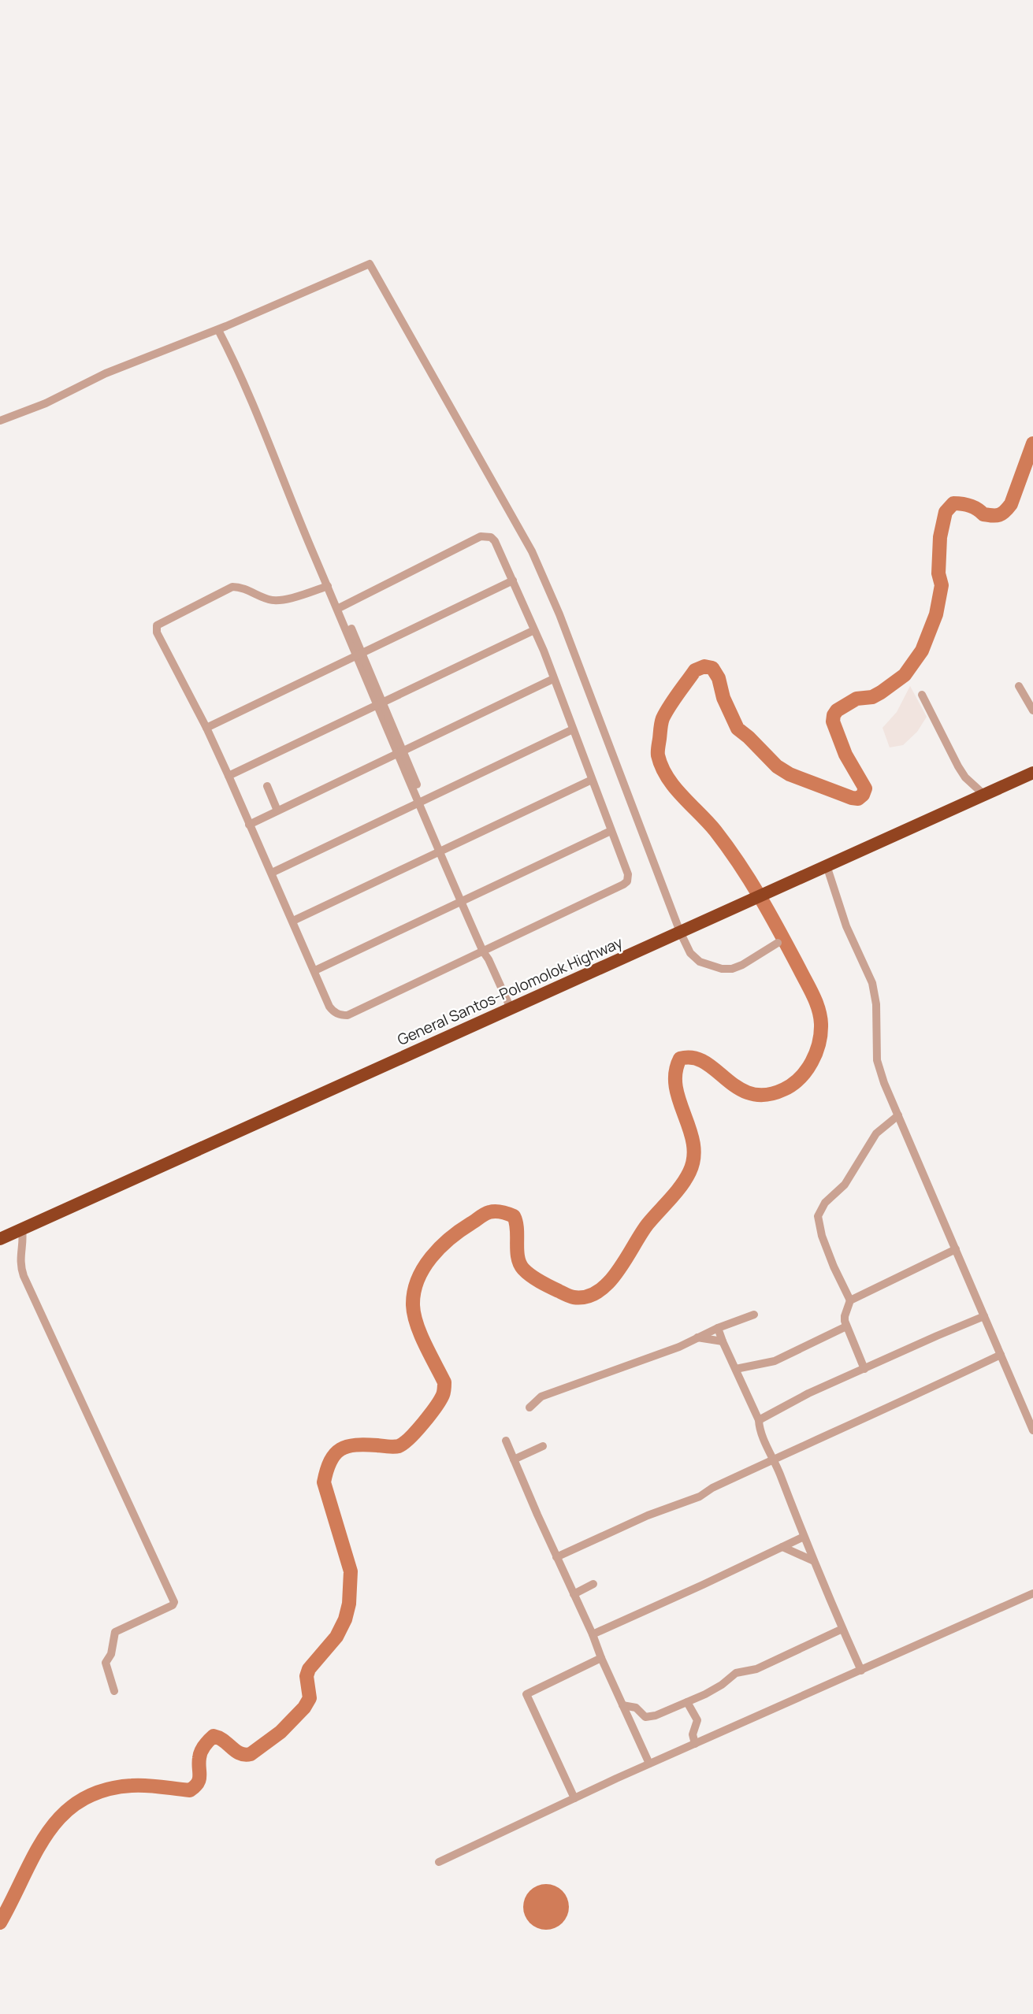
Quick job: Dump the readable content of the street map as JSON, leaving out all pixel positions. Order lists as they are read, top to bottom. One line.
{"streets":{"highway":["General Santos-Polomolok Highway"]}}
